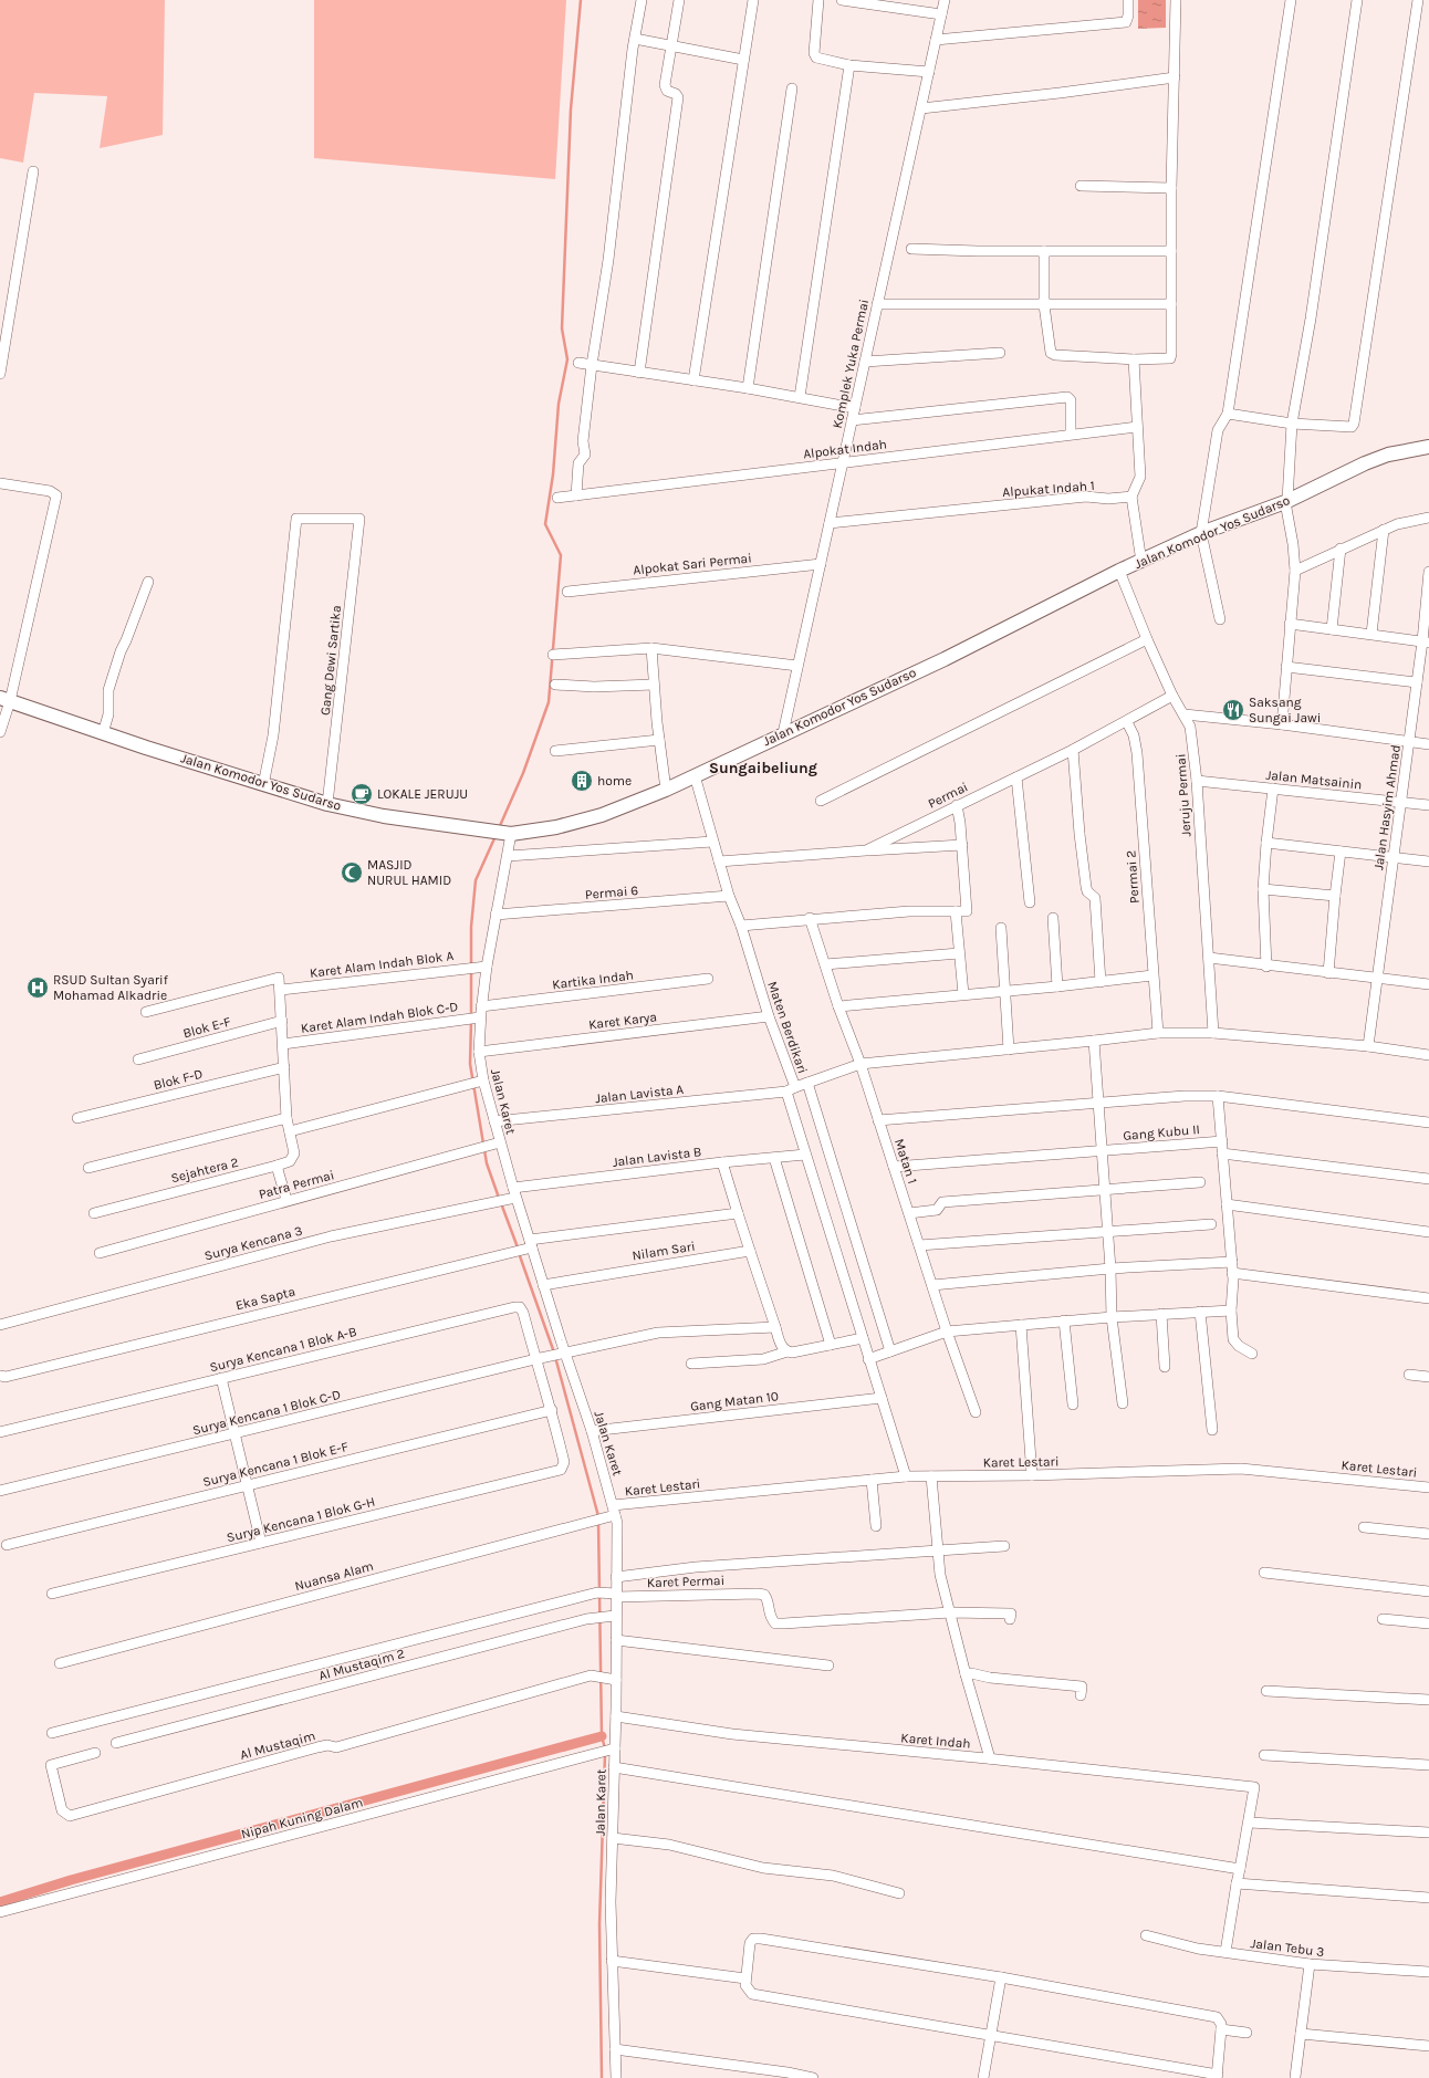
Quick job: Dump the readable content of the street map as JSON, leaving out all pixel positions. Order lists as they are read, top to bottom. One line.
{"streets":{"street":["Komplek Yuka Permai","Alpokat Indah","Alpukat Indah 1","Jalan Komodor Yos Sudarso","Alpokat Sari Permai","Gang Dewi Sartika","Jalan Matsainin","Permai","Jeruju Permai","Jalan Hasyim Ahmad","Permai 2","Permai 6","Karet Alam Indah Blok A","Kartika Indah","Karet Alam Indah Blok C-D","Karet Karya","Blok E-F","Maten Berdikari","Blok F-D","Jalan Lavista A","Jalan Karet","Gang Kubu II","Jalan Lavista B","Matan 1","Sejahtera 2","Patra Permai","Surya Kencana 3","Nilam Sari","Eka Sapta","Surya Kencana 1 Blok A-B","Gang Matan 10","Surya Kencana 1 Blok C-D","Karet Lestari","Surya Kencana 1 Blok E-F","Surya Kencana 1 Blok G-H","Nuansa Alam","Karet Permai","Al Mustaqim 2","Karet Indah","Al Mustaqim","Nipah Kuning Dalam","Jalan Tebu 3"]},"crossings":[["Komplek Yuka Permai","Alpokat Indah"],["Komplek Yuka Permai","Alpukat Indah 1"],["Komplek Yuka Permai","Jalan Komodor Yos Sudarso"],["Komplek Yuka Permai","Alpokat Sari Permai"],["Jalan Komodor Yos Sudarso","Gang Dewi Sartika"],["Jalan Komodor Yos Sudarso","Jeruju Permai"],["Jalan Komodor Yos Sudarso","Maten Berdikari"],["Jalan Komodor Yos Sudarso","Jalan Karet"],["Jalan Matsainin","Jeruju Permai"],["Jalan Matsainin","Jalan Hasyim Ahmad"],["Permai","Jeruju Permai"],["Permai","Permai 2"],["Permai","Maten Berdikari"],["Jeruju Permai","Jalan Lavista A"],["Jalan Hasyim Ahmad","Jalan Lavista A"],["Permai 2","Jalan Lavista A"],["Permai 6","Maten Berdikari"],["Permai 6","Jalan Karet"],["Karet Alam Indah Blok A","Jalan Karet"],["Karet Alam Indah Blok A","Sejahtera 2"],["Kartika Indah","Jalan Karet"],["Karet Alam Indah Blok C-D","Jalan Karet"],["Karet Alam Indah Blok C-D","Sejahtera 2"],["Karet Karya","Maten Berdikari"],["Karet Karya","Jalan Karet"],["Blok E-F","Sejahtera 2"],["Maten Berdikari","Jalan Lavista A"],["Maten Berdikari","Jalan Lavista B"],["Maten Berdikari","Gang Matan 10"],["Maten Berdikari","Karet Lestari"],["Blok F-D","Sejahtera 2"],["Jalan Lavista A","Jalan Karet"],["Jalan Lavista A","Matan 1"],["Jalan Karet","Jalan Lavista B"],["Jalan Karet","Patra Permai"],["Jalan Karet","Surya Kencana 3"],["Jalan Karet","Nilam Sari"],["Jalan Karet","Eka Sapta"],["Jalan Karet","Gang Matan 10"],["Jalan Karet","Surya Kencana 1 Blok C-D"],["Jalan Karet","Karet Lestari"],["Jalan Karet","Nuansa Alam"],["Jalan Karet","Karet Permai"],["Jalan Karet","Al Mustaqim 2"],["Jalan Karet","Karet Indah"],["Jalan Karet","Al Mustaqim"],["Jalan Karet","Nipah Kuning Dalam"],["Gang Kubu II","Matan 1"],["Jalan Lavista B","Surya Kencana 3"],["Surya Kencana 1 Blok A-B","Surya Kencana 1 Blok C-D"],["Surya Kencana 1 Blok A-B","Surya Kencana 1 Blok E-F"],["Surya Kencana 1 Blok A-B","Surya Kencana 1 Blok G-H"],["Karet Lestari","Nuansa Alam"]],"districts":["Sungaibeliung"],"places":{"restaurant":["Saksang Sungai Jawi"],"building":["home"],"cafe":["LOKALE JERUJU"],"mosque":["MASJID NURUL HAMID"],"hospital":["RSUD Sultan Syarif Mohamad Alkadrie"]}}
